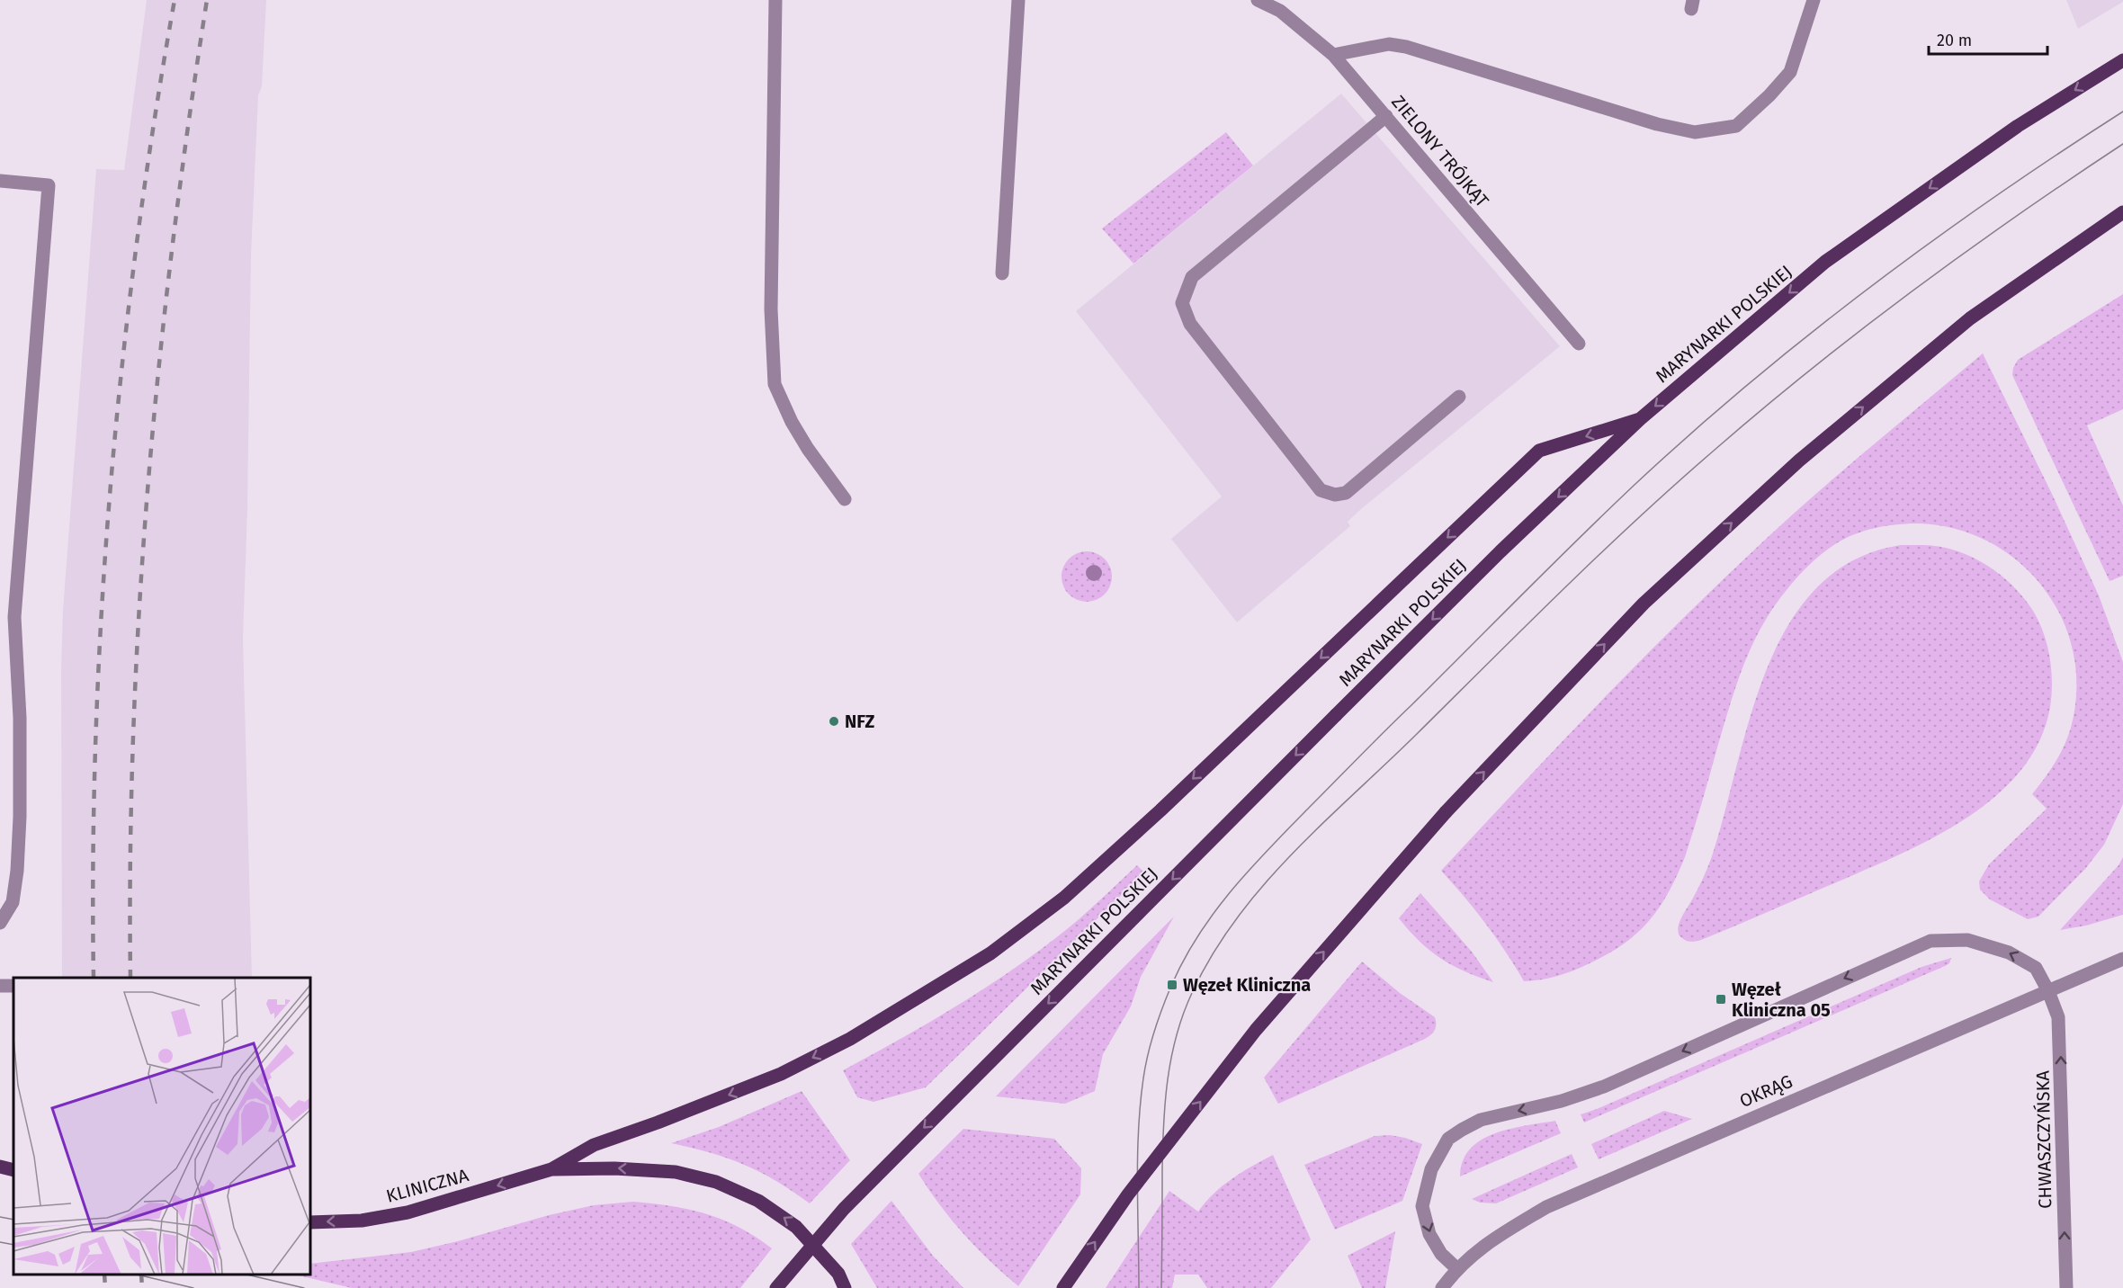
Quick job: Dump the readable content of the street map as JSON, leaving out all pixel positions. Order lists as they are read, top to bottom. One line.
{"streets":{"main road":["MARYNARKI POLSKIEJ","KLINICZNA"],"street":["ZIELONY TRÓJKĄT","OKRĄG","CHWASZCZYŃSKA"]},"crossings":[["OKRĄG","CHWASZCZYŃSKA"]],"one_way":["KLINICZNA"],"places":{"other":["NFZ"],"transit":["Węzeł Kliniczna","Węzeł Kliniczna 05"]},"scale_bar":"20 m"}
